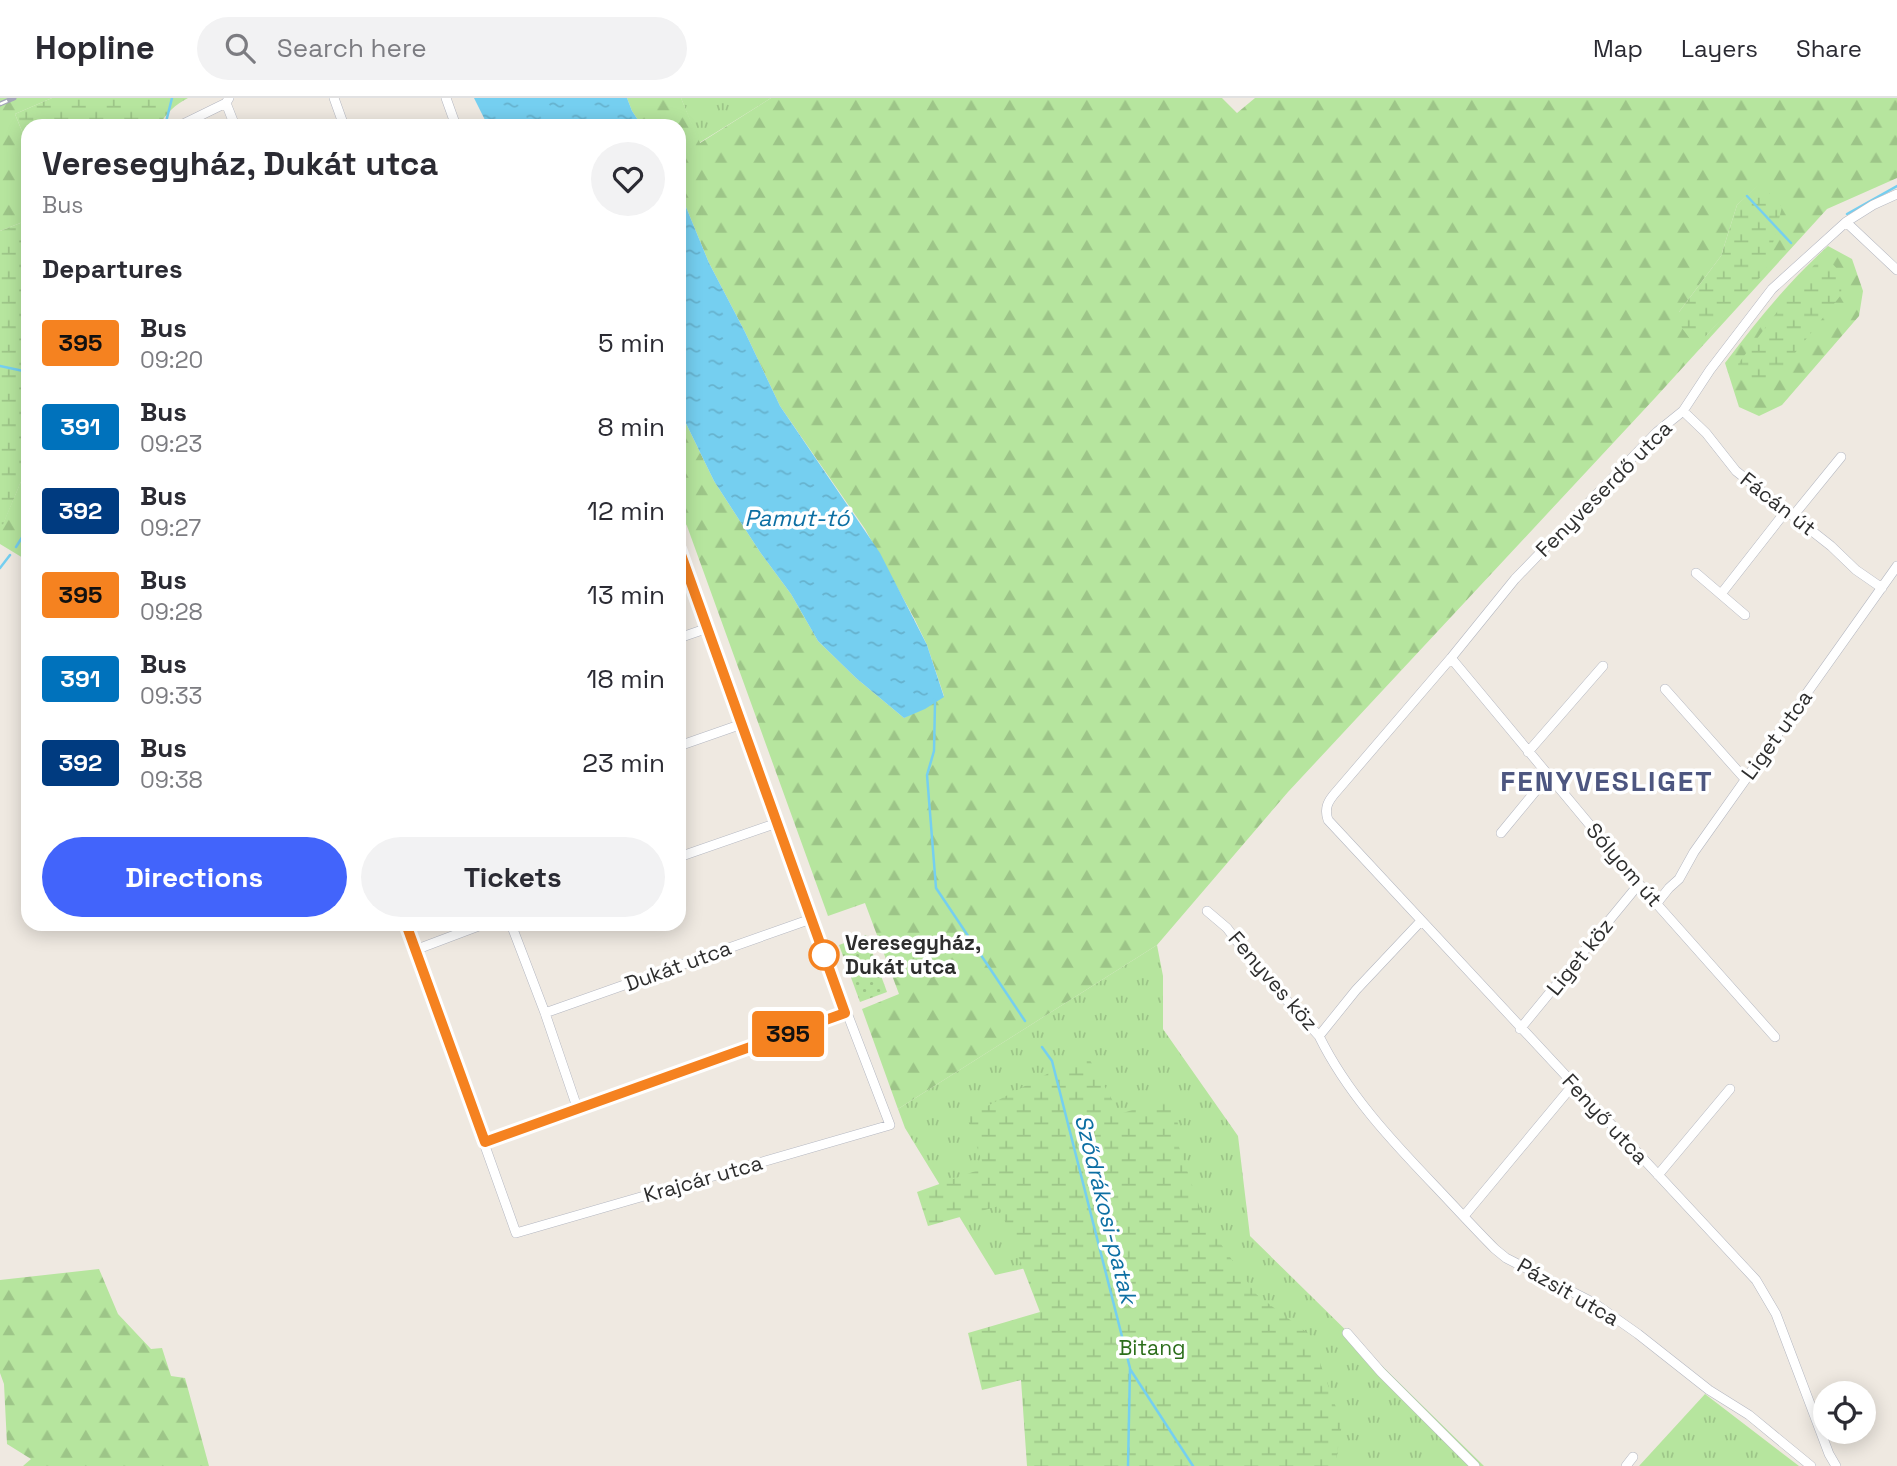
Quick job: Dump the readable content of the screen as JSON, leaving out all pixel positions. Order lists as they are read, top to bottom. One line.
{"streets":{"street":["Fenyveserdő utca","Fácán út","Liget utca","Sólyom út","Liget köz","Dukát utca","Fenyves köz","Fenyő utca","Krajcár utca","Pázsit utca"]},"crossings":[["Fenyveserdő utca","Fácán út"],["Fenyveserdő utca","Sólyom út"],["Fenyveserdő utca","Fenyő utca"],["Fácán út","Liget utca"],["Liget utca","Sólyom út"],["Sólyom út","Liget köz"],["Liget köz","Fenyő utca"],["Fenyves köz","Fenyő utca"],["Fenyves köz","Pázsit utca"]],"districts":["FENYVESLIGET"],"water":["Pamut-tó","Sződrákosi-patak"],"parks":["Bitang"],"places":["Veresegyház, Dukát utca"],"lines":["bus line 395"],"page":{"header":"Hopline","search":"Search here","nav":["Map","Layers","Share"],"on_map":"395","heading":[["Veresegyház, Dukát utca","Bus"],"Departures"],"list":[{"mark":"395","name":"Bus","note":"09:20","value":"5 min"},{"mark":"391","name":"Bus","note":"09:23","value":"8 min"},{"mark":"392","name":"Bus","note":"09:27","value":"12 min"},{"mark":"395","name":"Bus","note":"09:28","value":"13 min"},{"mark":"391","name":"Bus","note":"09:33","value":"18 min"},{"mark":"392","name":"Bus","note":"09:38","value":"23 min"}],"buttons":["Directions","Tickets"]}}
